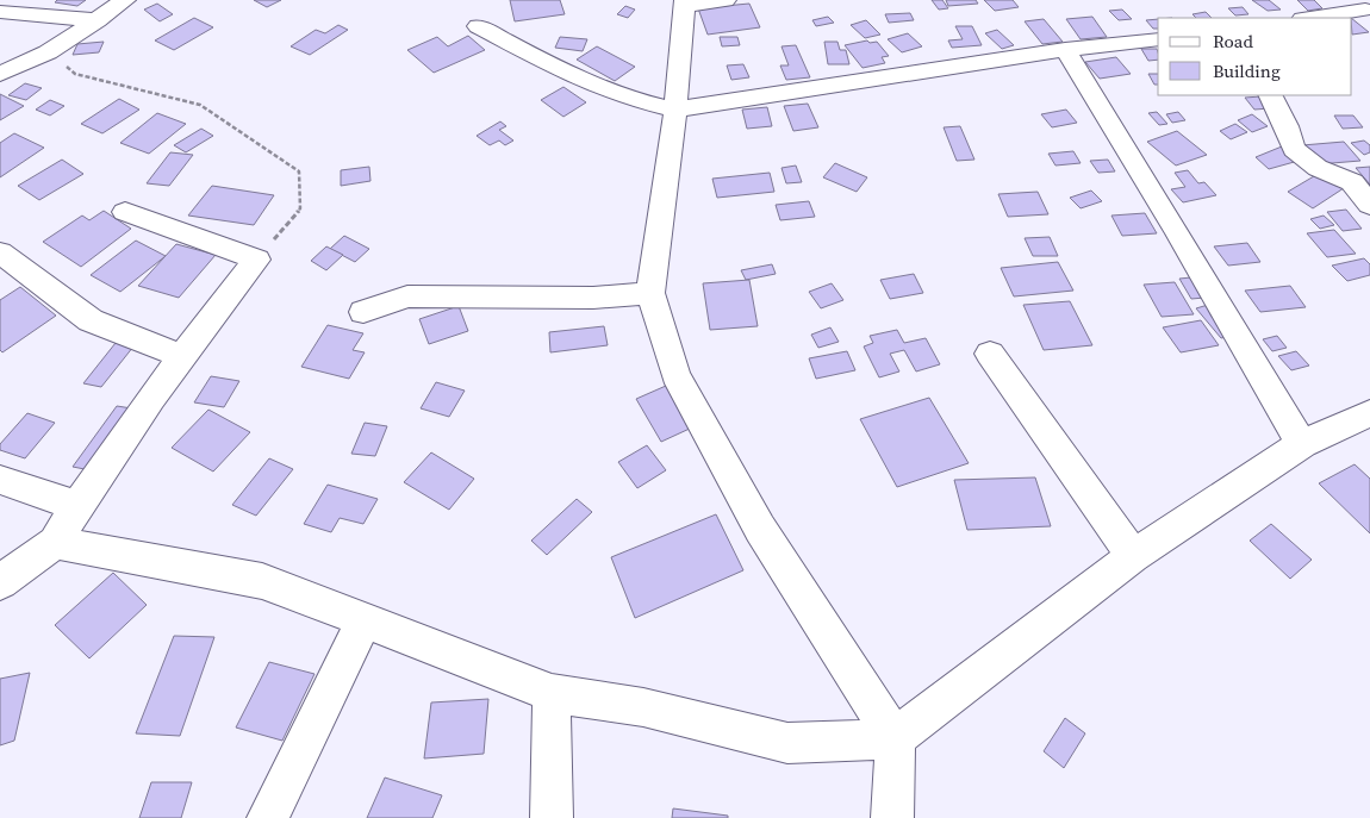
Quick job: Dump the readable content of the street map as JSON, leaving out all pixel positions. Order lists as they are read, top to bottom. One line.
{"legend":["Road","Building"]}
